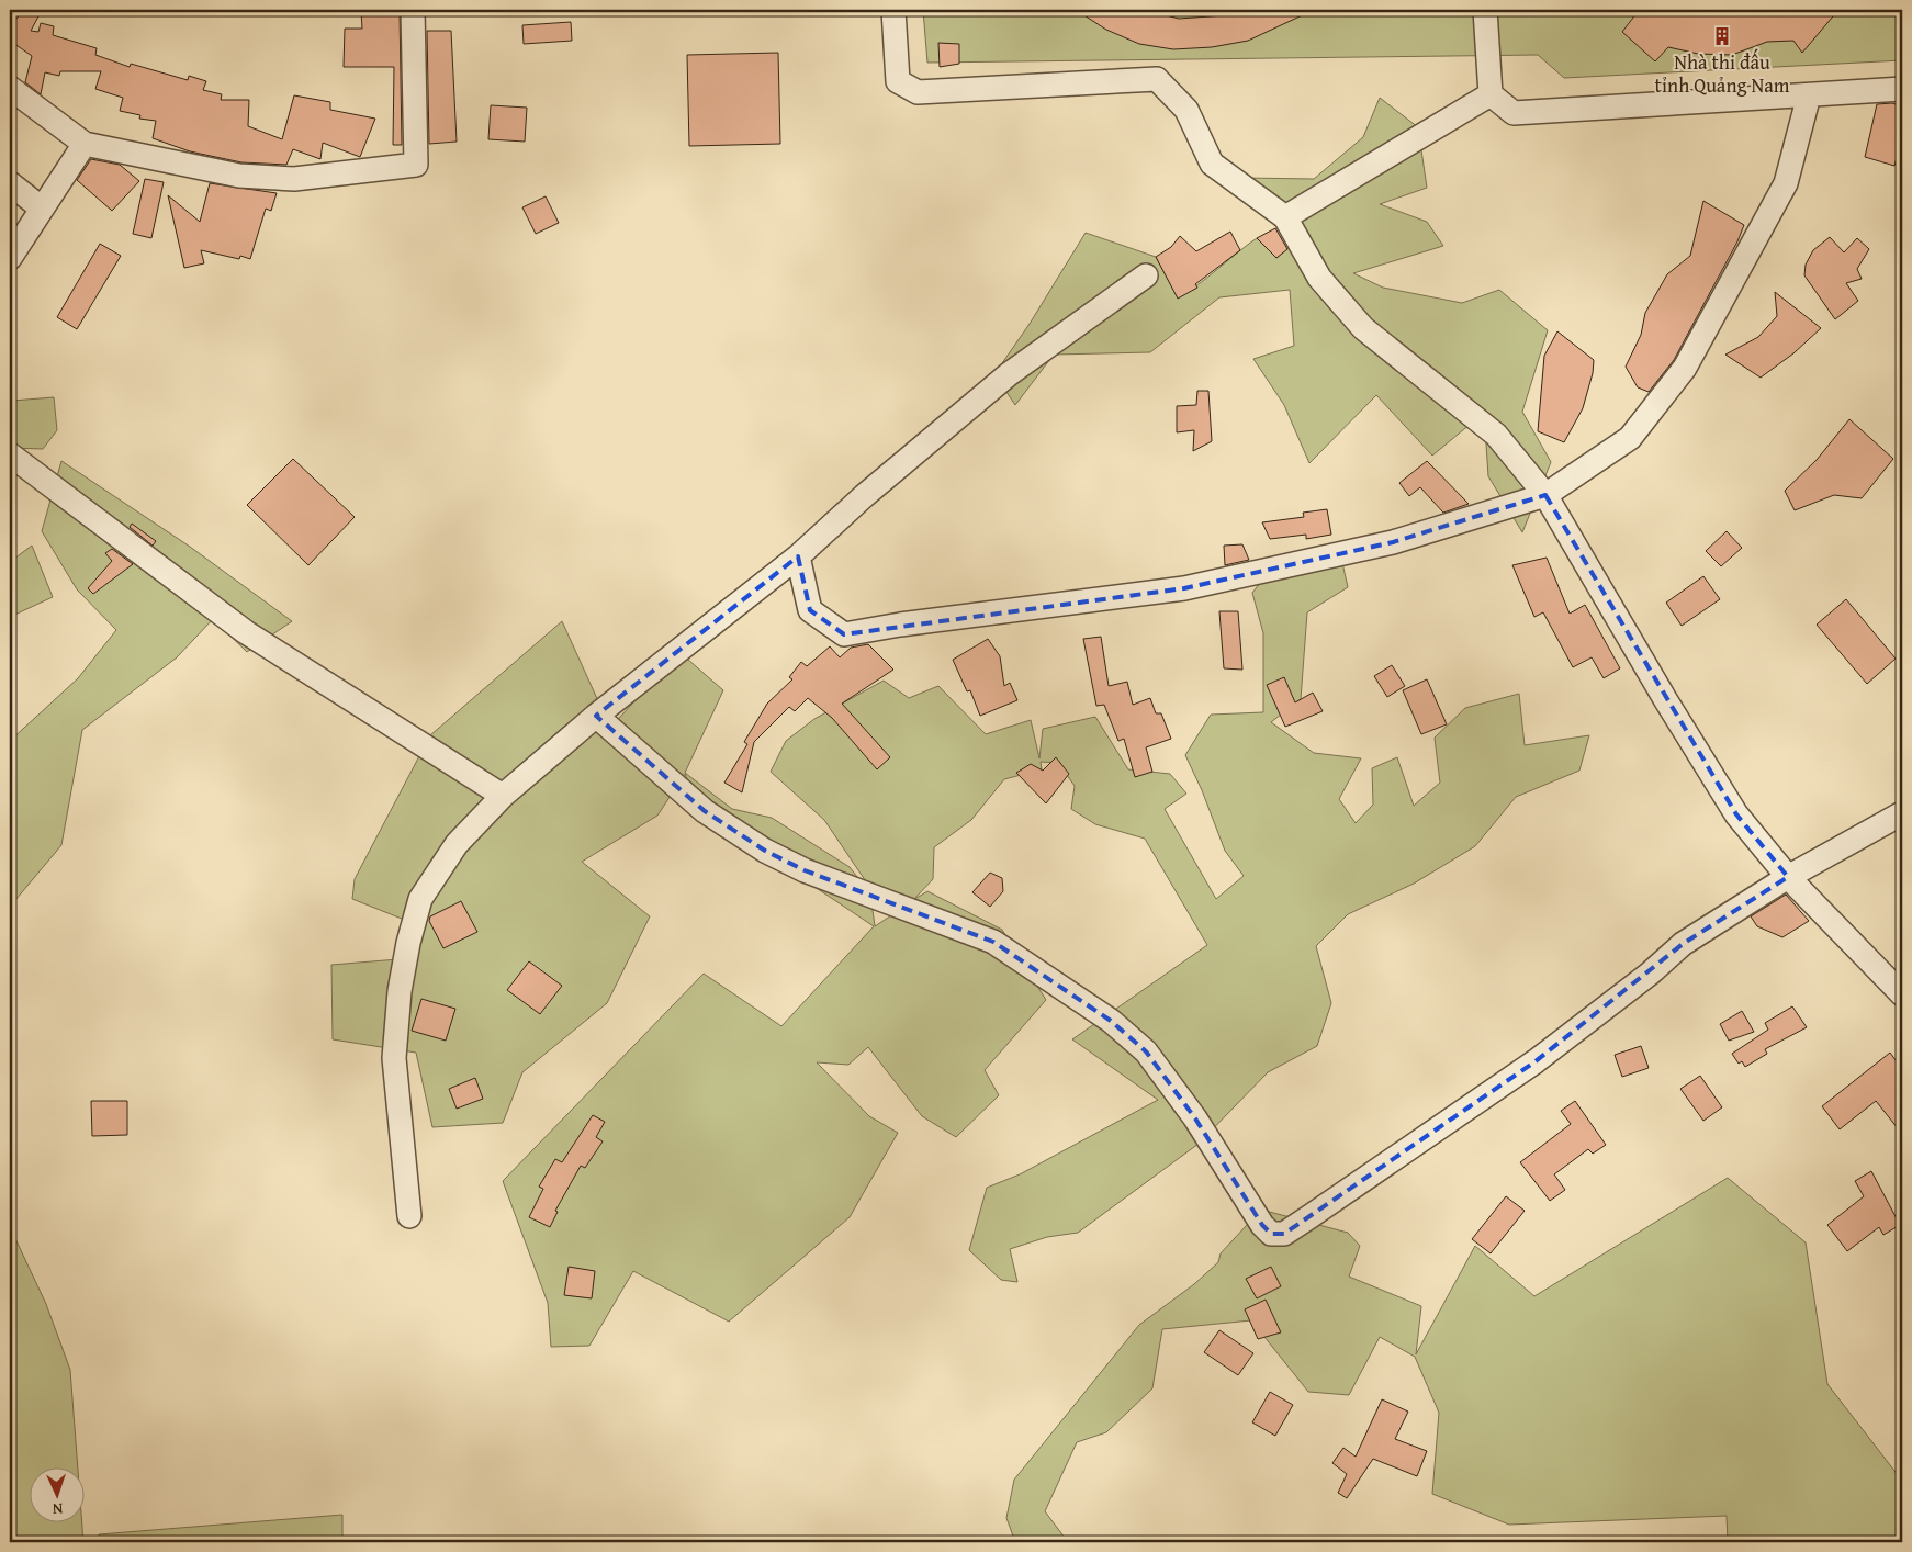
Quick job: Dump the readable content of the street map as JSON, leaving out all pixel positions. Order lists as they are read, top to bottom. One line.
{"places":{"building":["Nhà thi đấu tỉnh Quảng Nam"]},"north":"bottom"}
